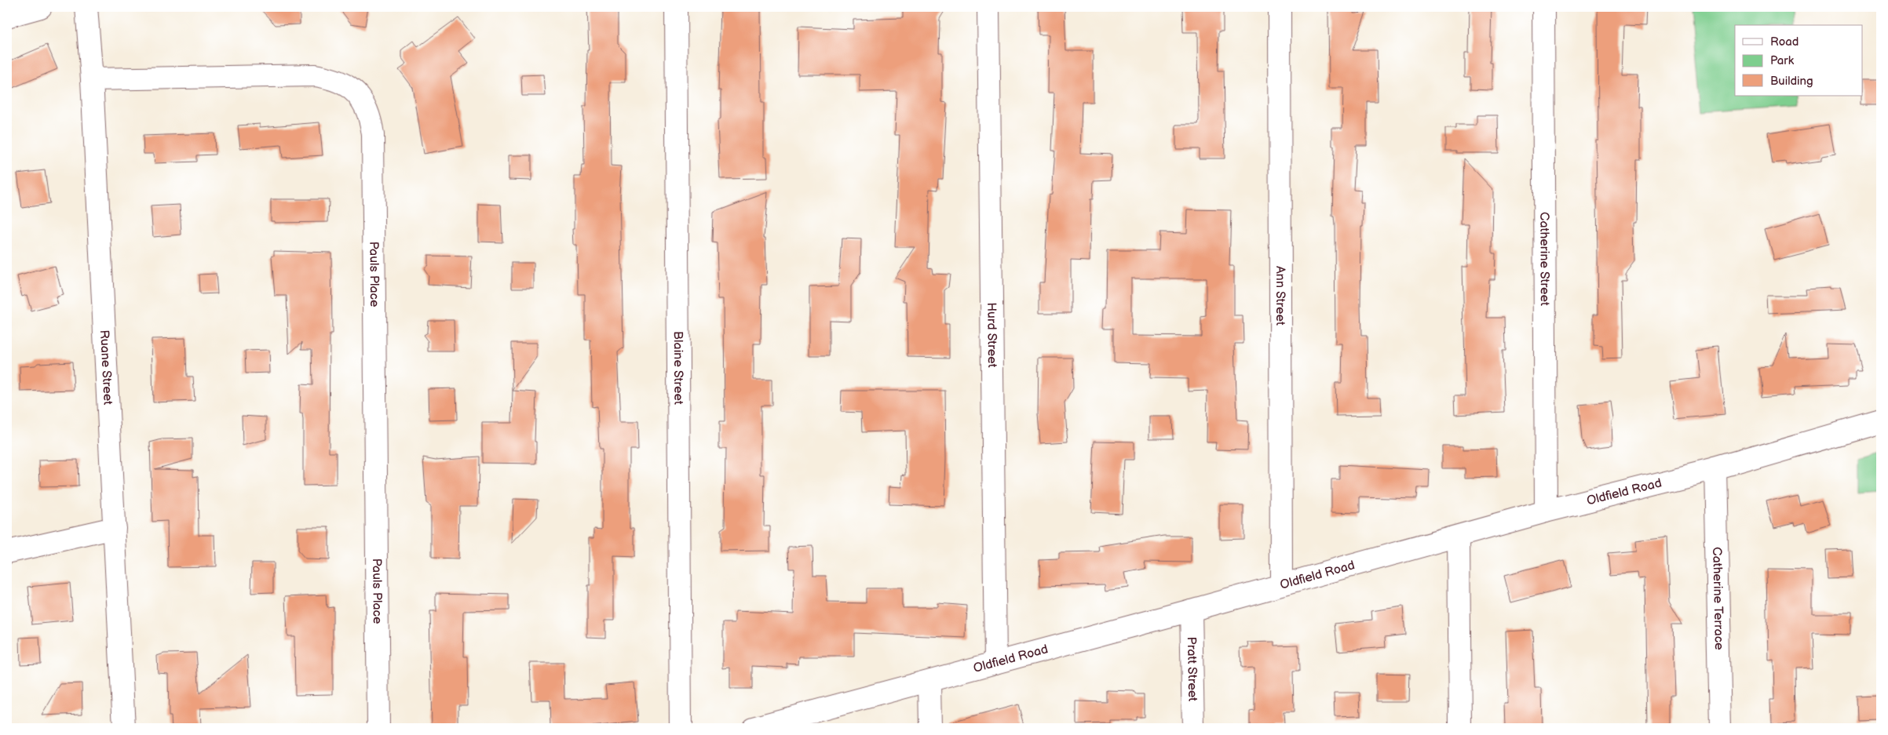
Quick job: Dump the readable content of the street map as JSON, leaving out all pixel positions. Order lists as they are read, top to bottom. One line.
{"streets":{"street":["Catherine Street","Pauls Place","Ann Street","Hurd Street","Ruane Street","Blaine Street","Oldfield Road","Catherine Terrace","Pratt Street"]},"crossings":[["Catherine Street","Oldfield Road"],["Pauls Place","Ruane Street"],["Ann Street","Oldfield Road"],["Hurd Street","Oldfield Road"],["Oldfield Road","Catherine Terrace"],["Oldfield Road","Pratt Street"]],"legend":["Road","Park","Building"]}
